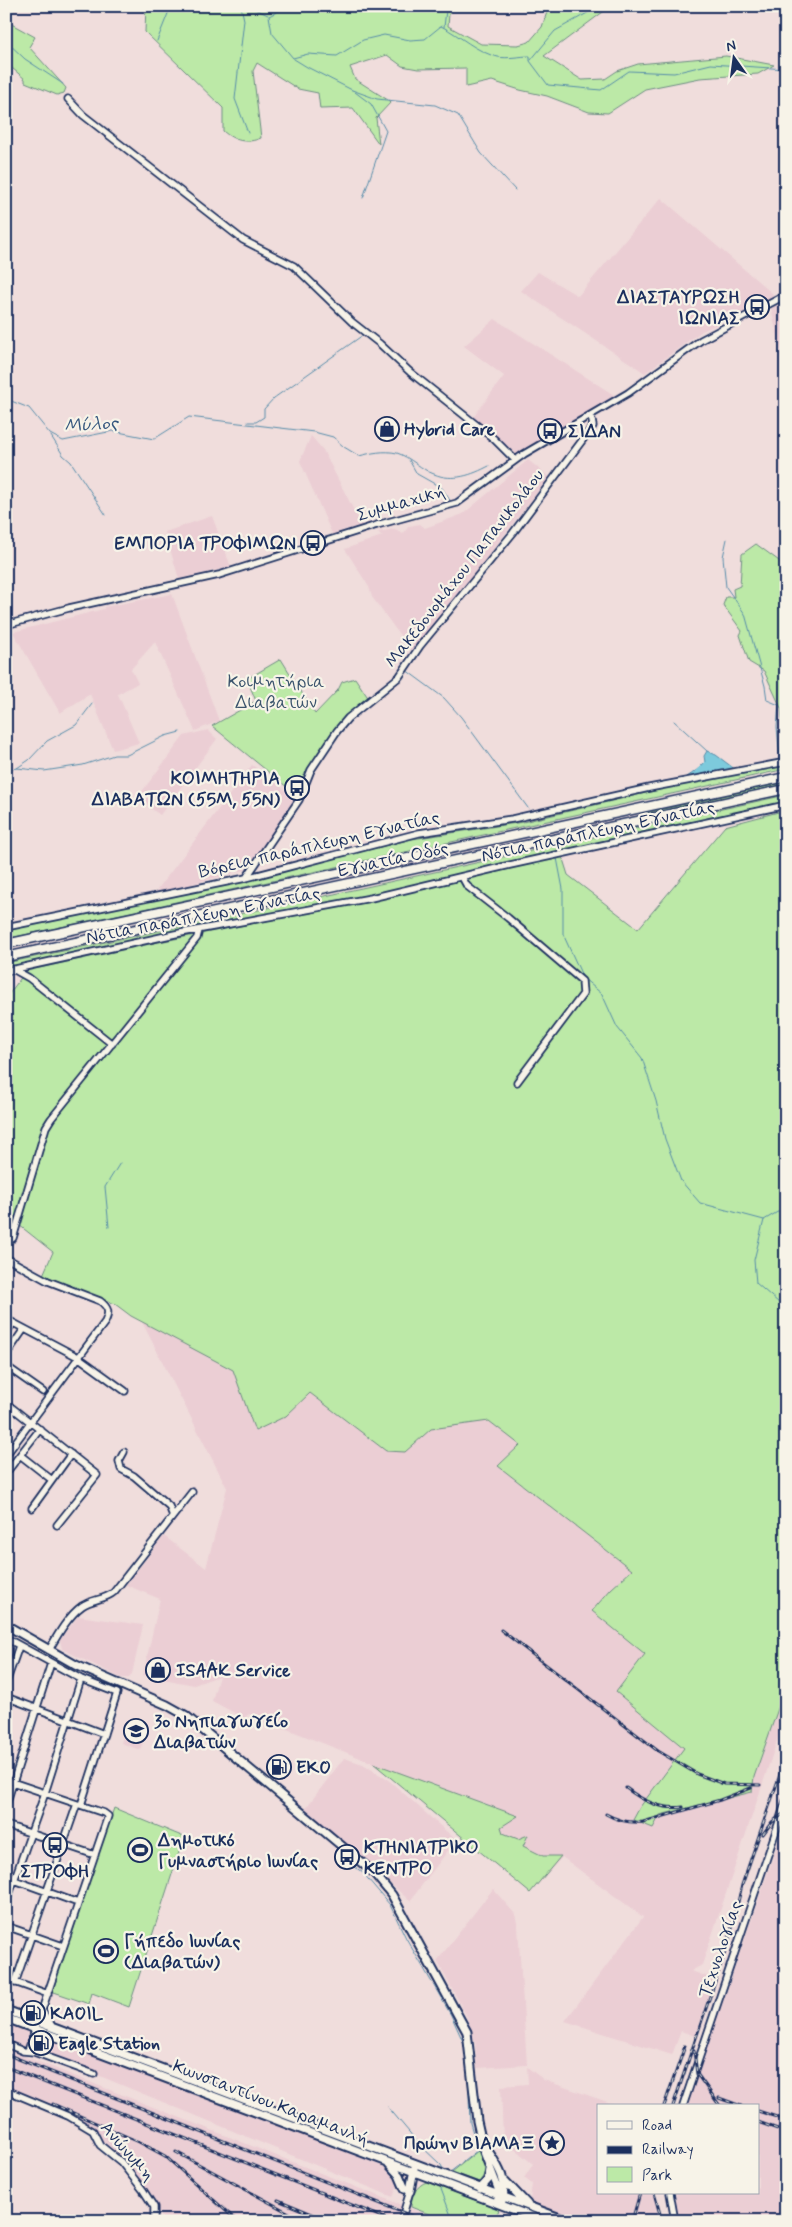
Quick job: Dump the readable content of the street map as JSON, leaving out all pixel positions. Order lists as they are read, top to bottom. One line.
{"streets":{"highway":["Εγνατία Οδός"],"main road":["Κωνσταντίνου Καραμανλή"],"street":["Συμμαχική","Μακεδονομάχου Παπανικολάου","Νότια παράπλευρη Εγνατίας","Βόρεια παράπλευρη Εγνατίας","Τεχνολογίας","Ανώνυμη"]},"crossings":[["Συμμαχική","Μακεδονομάχου Παπανικολάου"],["Μακεδονομάχου Παπανικολάου","Βόρεια παράπλευρη Εγνατίας"]],"water":["Μύλος"],"parks":["Κοιμητήρια Διαβατών"],"places":{"bus stop":["ΔΙΑΣΤΑΥΡΩΣΗ ΙΩΝΙΑΣ","ΣΙΔΑΝ","ΕΜΠΟΡΙΑ ΤΡΟΦΙΜΩΝ","ΚΟΙΜΗΤΗΡΙΑ ΔΙΑΒΑΤΩΝ (55Μ, 55Ν)","ΣΤΡΟΦΗ","ΚΤΗΝΙΑΤΡΙΚΟ ΚΕΝΤΡΟ"],"shop":["Hybrid Care","ISAAK Service"],"school or university":["3ο Νηπιαγωγείο Διαβατών"],"fuel station":["EKO","KAOIL","Eagle Station"],"sports":["Δημοτικό Γυμναστήριο Ιωνίας","Γήπεδο Ιωνίας (Διαβατών)"],"place":["Πρώην ΒΙΑΜΑΞ"]},"legend":["Road","Railway","Park"],"north":"top"}
